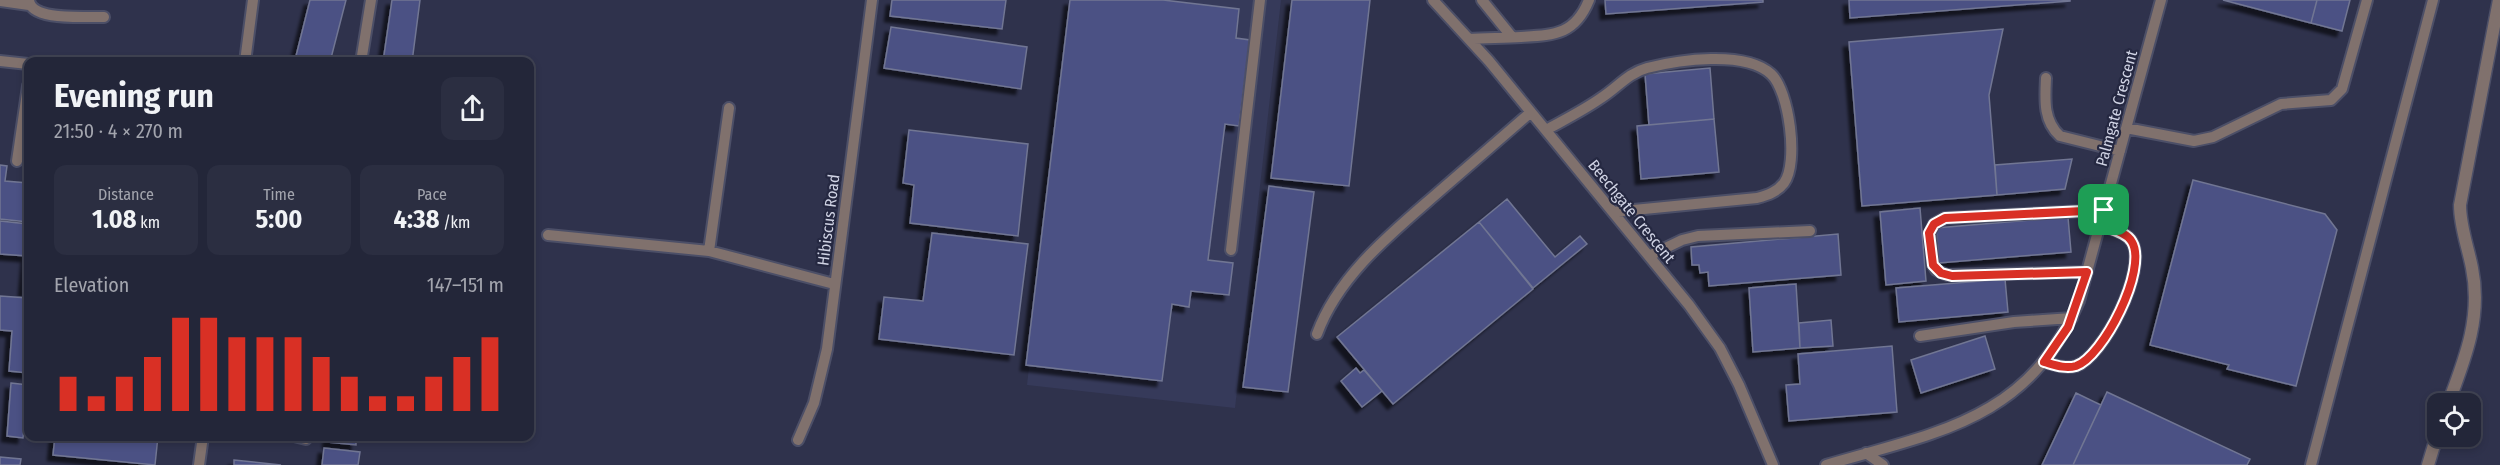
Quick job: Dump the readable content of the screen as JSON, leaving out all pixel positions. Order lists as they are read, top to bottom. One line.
{"streets":{"lane":["Palmgate Crescent","Beechgate Crescent","Hibiscus Road"]},"page":{"heading":["Evening run","21:50 · 4 × 270 m"],"stats":[["Distance","1.08 km"],["Time","5:00"],["Pace","4:38 /km"]],"chart":["Elevation","147–151 m"]}}
